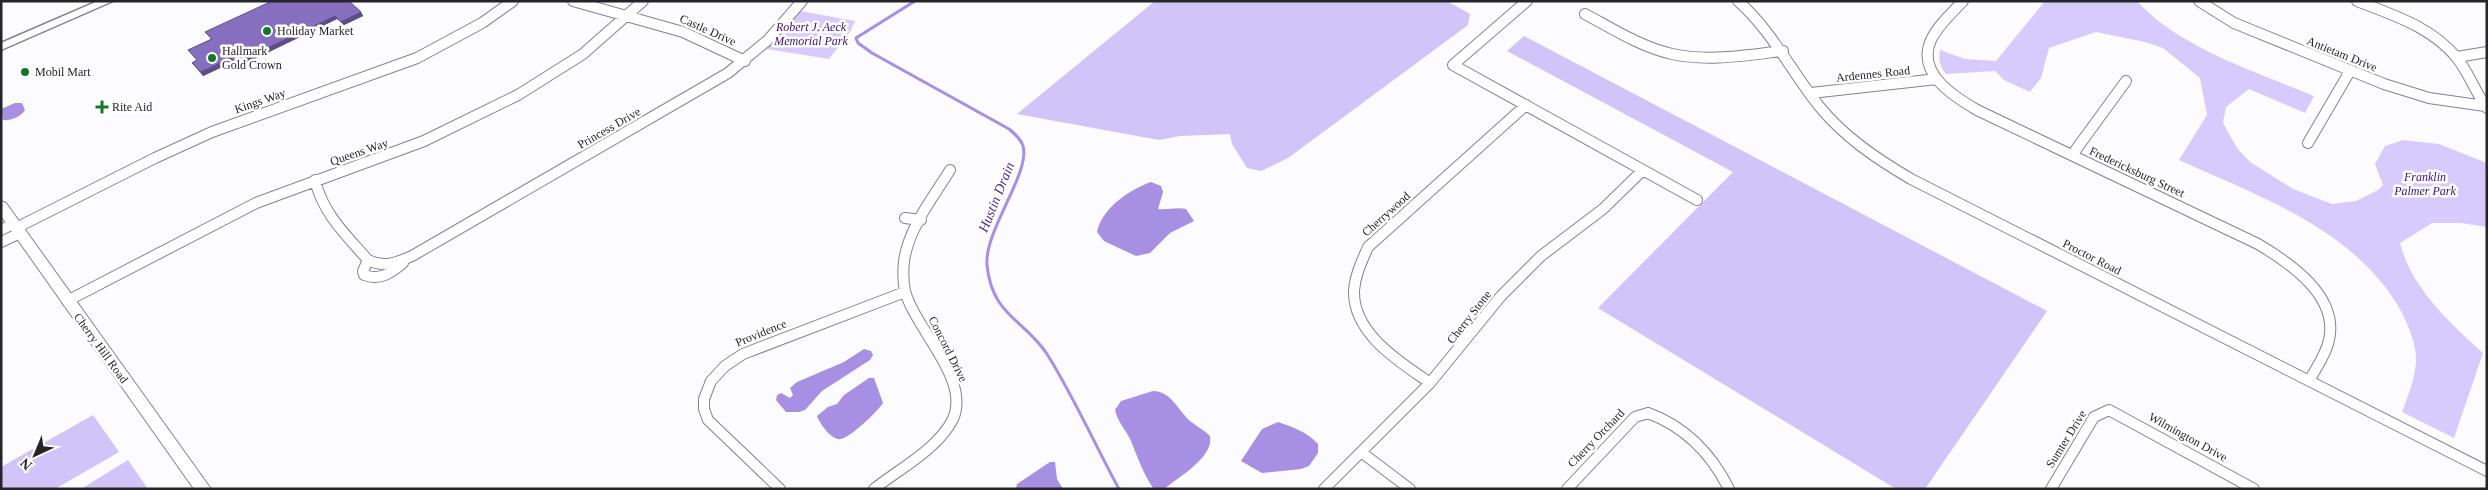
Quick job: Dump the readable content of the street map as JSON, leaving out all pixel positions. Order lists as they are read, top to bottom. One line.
{"streets":{"main road":["Cherry Hill Road"],"street":["Castle Drive","Antietam Drive","Ardennes Road","Kings Way","Princess Drive","Queens Way","Fredericksburg Street","Cherrywood","Proctor Road","Cherry Stone","Providence","Concord Drive","Wilmington Drive","Cherry Orchard","Sumter Drive"]},"crossings":[["Castle Drive","Princess Drive"],["Castle Drive","Queens Way"],["Ardennes Road","Fredericksburg Street"],["Ardennes Road","Proctor Road"],["Kings Way","Cherry Hill Road"],["Princess Drive","Queens Way"],["Queens Way","Cherry Hill Road"],["Fredericksburg Street","Proctor Road"],["Cherrywood","Cherry Stone"],["Providence","Concord Drive"],["Wilmington Drive","Sumter Drive"]],"water":["Hustin Drain"],"parks":["Robert J. Aeck Memorial Park","Franklin Palmer Park"],"places":{"other":["Holiday Market","Hallmark Gold Crown","Mobil Mart"],"health":["Rite Aid"]},"north":"bottom left"}
